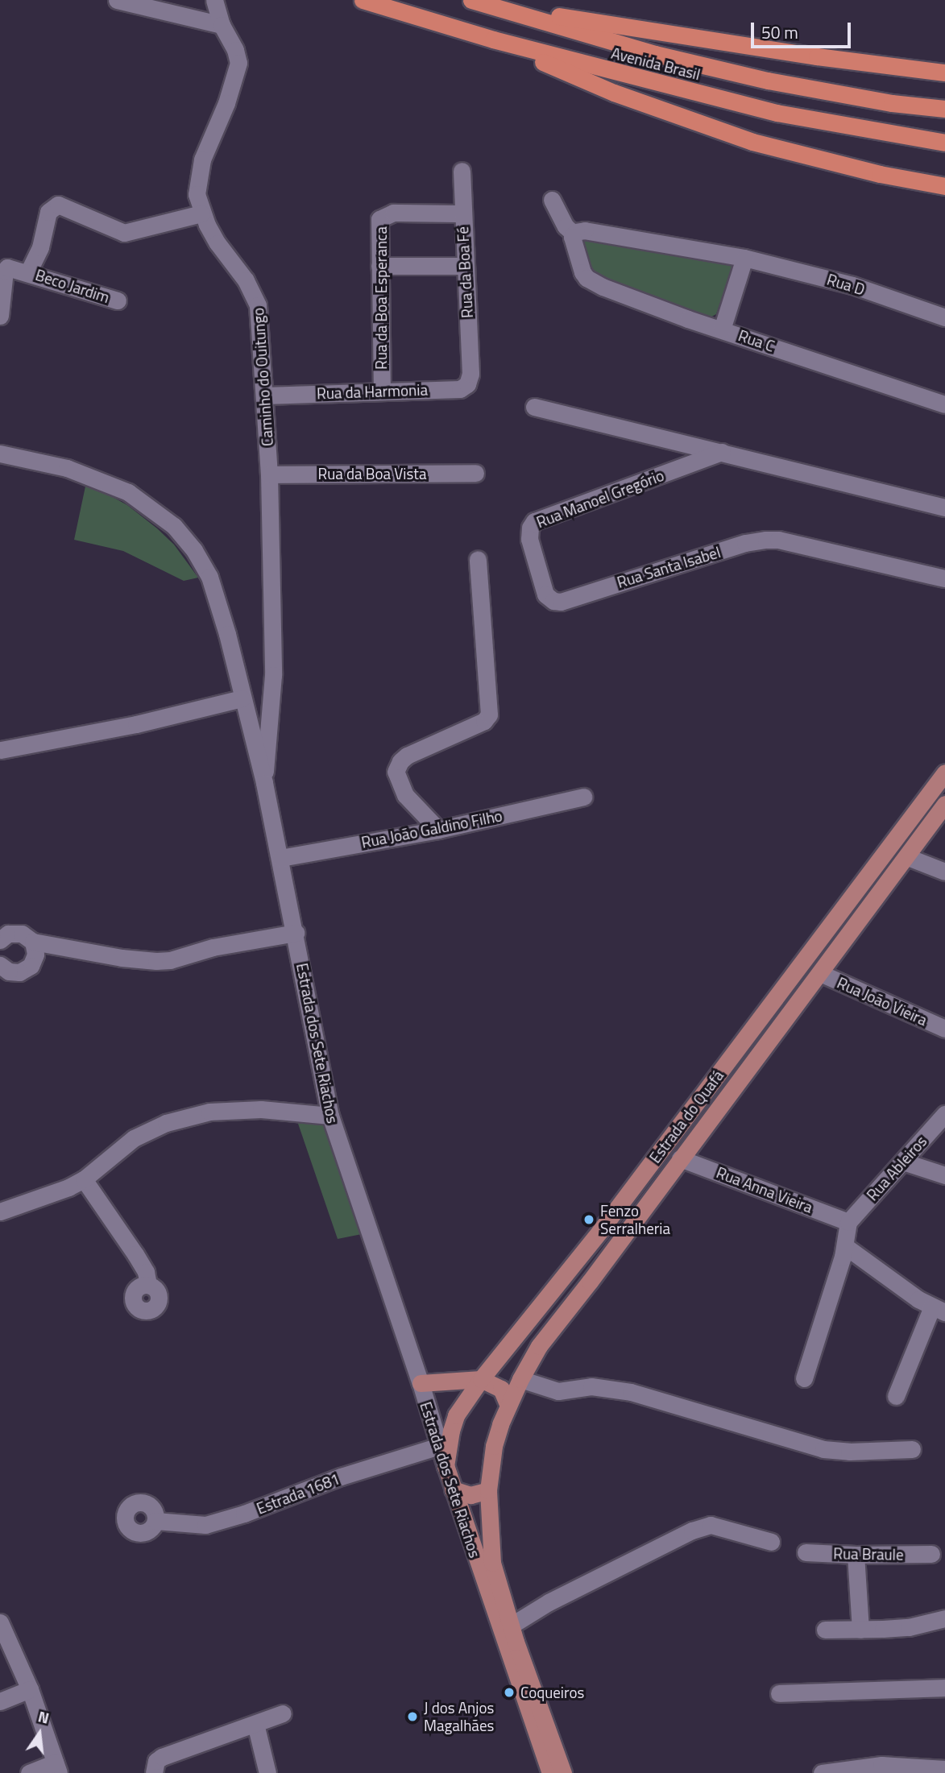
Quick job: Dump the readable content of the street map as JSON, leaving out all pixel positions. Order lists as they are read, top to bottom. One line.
{"streets":{"highway":["Avenida Brasil"],"main road":["Estrada dos Sete Riachos","Estrada do Quafá"],"street":["Rua da Boa Fé","Rua D","Beco Jardim","Rua da Boa Esperanca","Rua C","Caminho do Ouitungo","Rua da Harmonia","Rua da Boa Vista","Rua Manoel Gregório","Rua Santa Isabel","Rua João Galdino Filho","Rua João Vieira","Rua Ableiros","Rua Anna Vieira","Estrada 1681","Rua Braule"]},"crossings":[["Rua da Boa Fé","Rua da Boa Esperanca"],["Rua da Boa Fé","Rua da Harmonia"],["Rua D","Rua C"],["Beco Jardim","Caminho do Ouitungo"],["Rua da Boa Esperanca","Rua da Harmonia"],["Caminho do Ouitungo","Rua da Harmonia"],["Caminho do Ouitungo","Rua da Boa Vista"],["Caminho do Ouitungo","Estrada dos Sete Riachos"],["Rua Manoel Gregório","Rua Santa Isabel"],["Rua João Galdino Filho","Estrada dos Sete Riachos"],["Rua João Vieira","Estrada do Quafá"],["Estrada dos Sete Riachos","Estrada do Quafá"],["Estrada dos Sete Riachos","Estrada 1681"],["Estrada do Quafá","Rua Anna Vieira"],["Rua Ableiros","Rua Anna Vieira"]],"places":["Fenzo Serralheria","Coqueiros","J dos Anjos Magalhães"],"scale_bar":"50 m","north":"top"}
